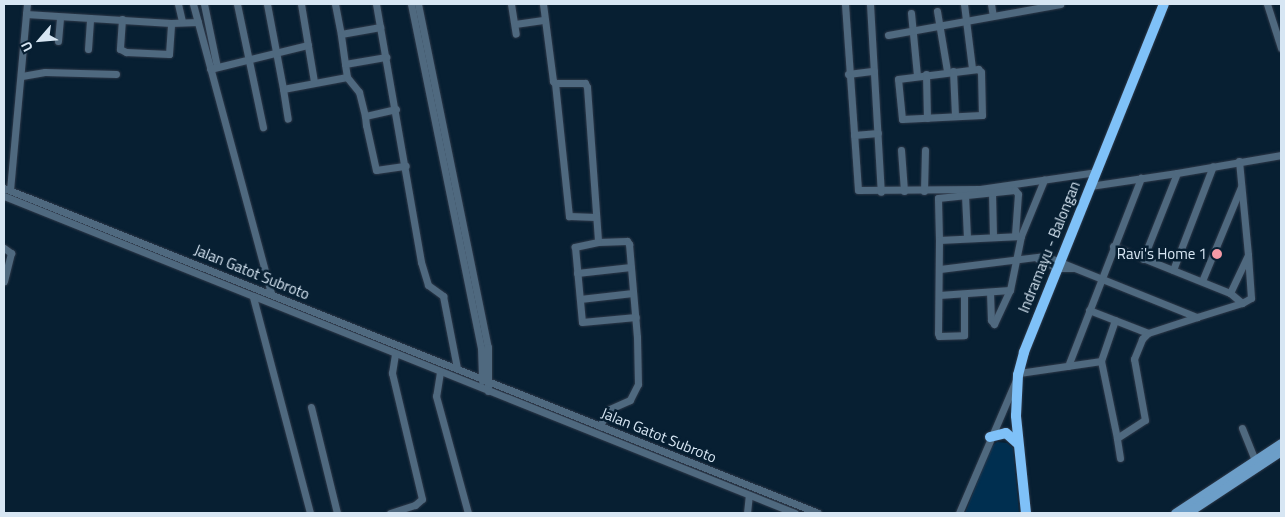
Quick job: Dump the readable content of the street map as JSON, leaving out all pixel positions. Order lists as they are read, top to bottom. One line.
{"streets":{"highway":["Indramayu - Balongan"],"street":["Jalan Gatot Subroto"]},"places":["Ravi's Home 1"],"north":"bottom left"}
